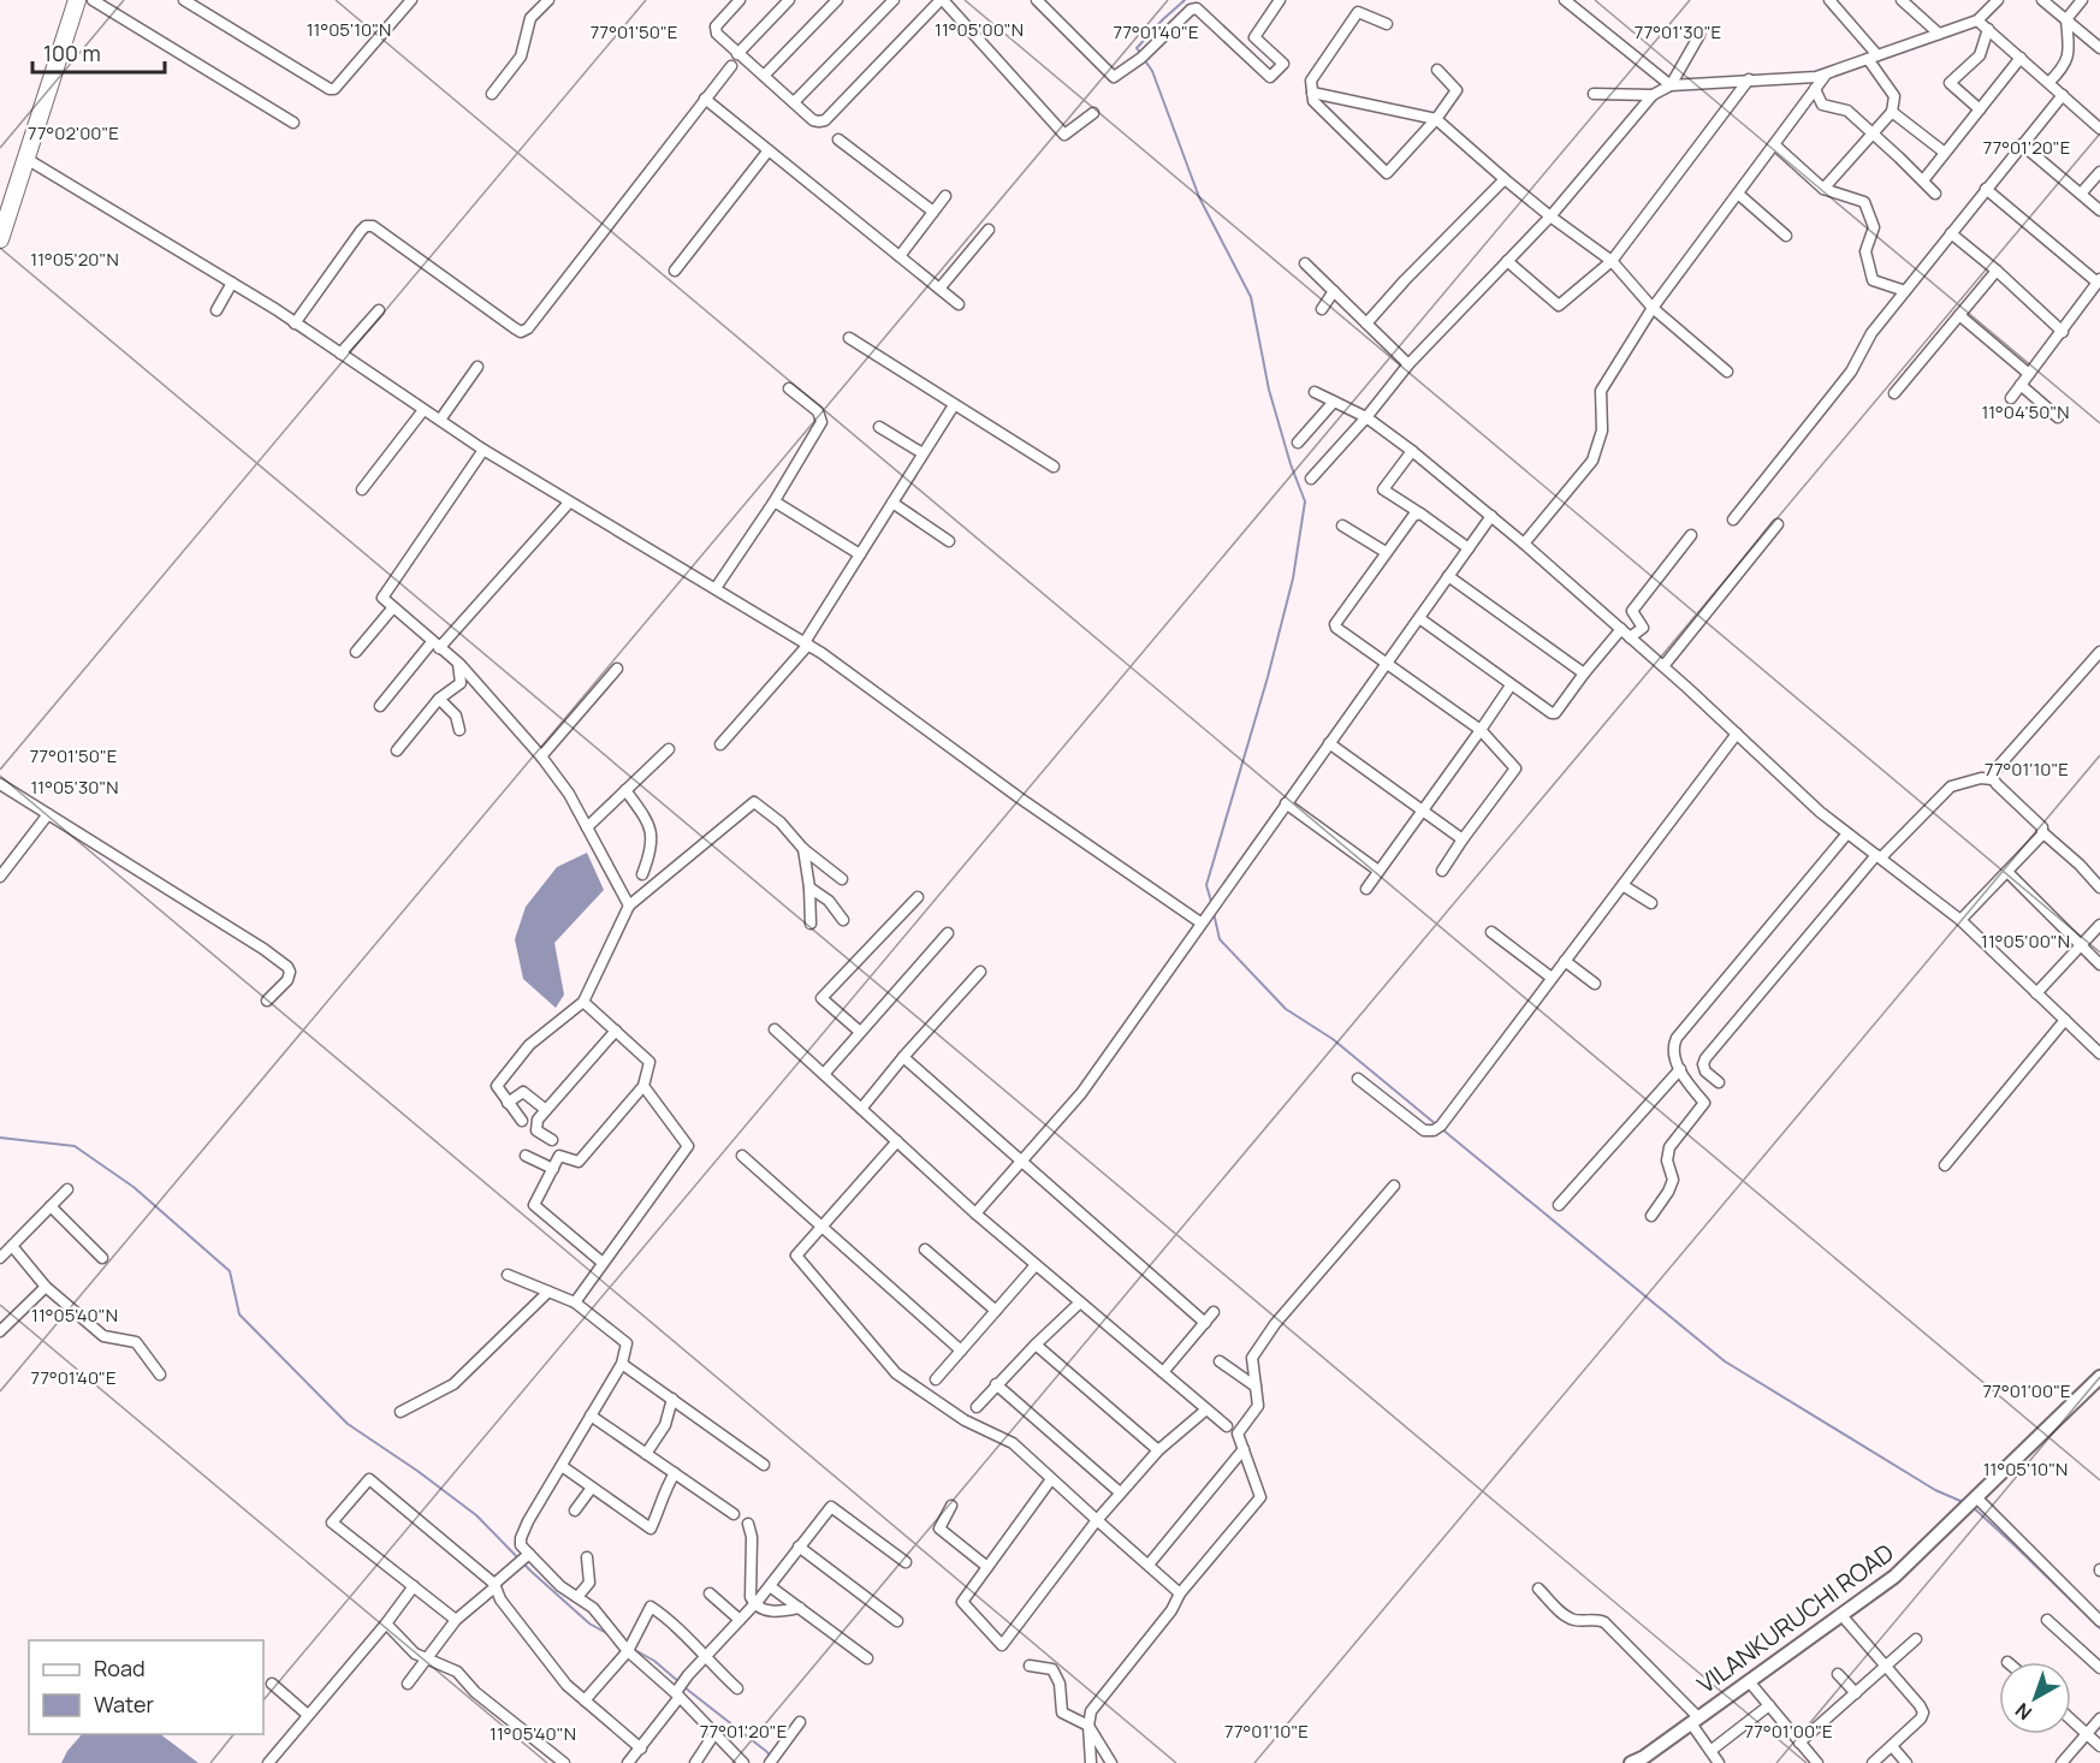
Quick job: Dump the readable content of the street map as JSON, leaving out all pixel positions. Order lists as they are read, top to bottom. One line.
{"streets":{"street":["VILANKURUCHI ROAD"]},"legend":["Road","Water"],"scale_bar":"100 m","north":"bottom left","coordinates":["11°05'10\"N","11°05'00\"N","77°01'50\"E","77°01'40\"E","77°01'30\"E","77°02'00\"E","77°01'20\"E","11°05'20\"N","11°04'50\"N","77°01'10\"E","11°05'30\"N","11°05'40\"N","77°01'00\"E"]}
